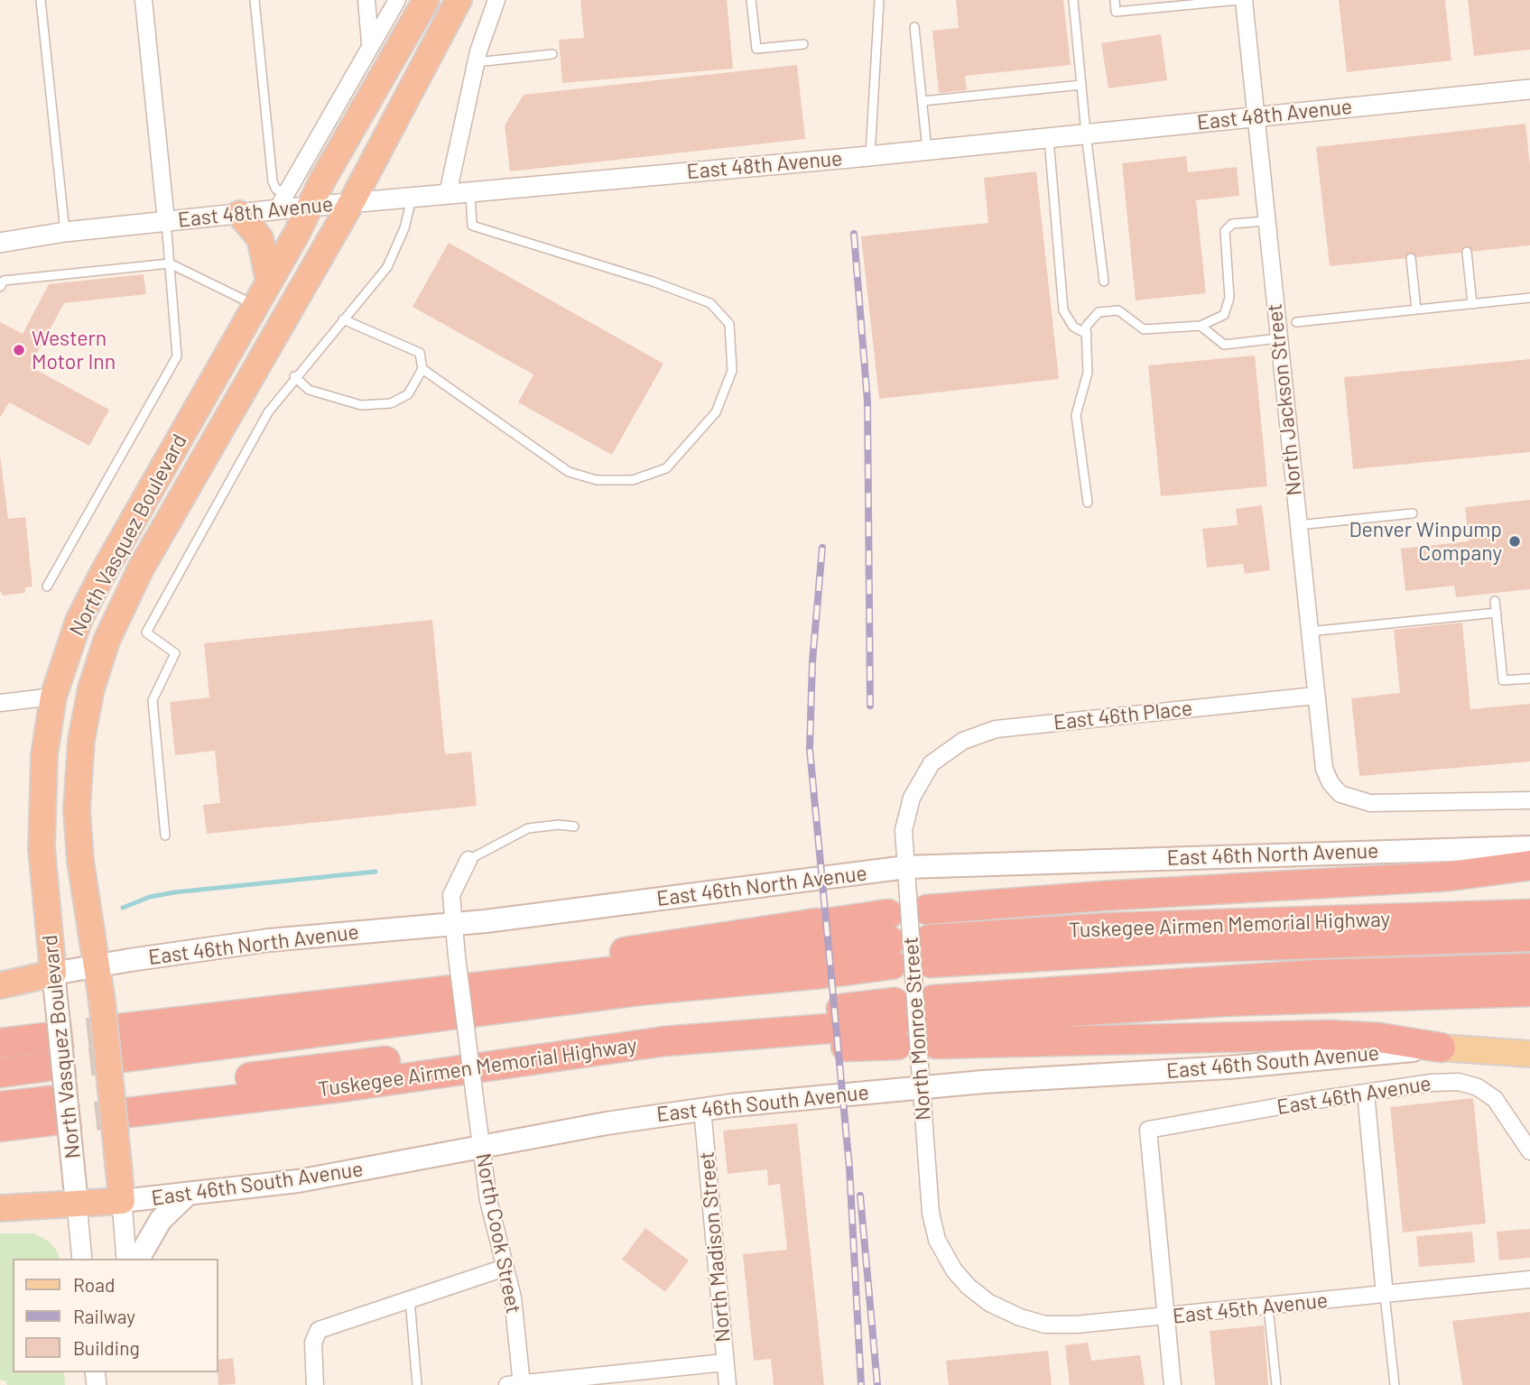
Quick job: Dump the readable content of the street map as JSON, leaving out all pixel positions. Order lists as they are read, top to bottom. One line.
{"streets":{"highway":["North Vasquez Boulevard","East 46th North Avenue","Tuskegee Airmen Memorial Highway","East 46th South Avenue"],"street":["East 48th Avenue","North Jackson Street","East 46th Place","North Monroe Street","East 46th Avenue","North Cook Street","North Madison Street","East 45th Avenue"]},"crossings":[["East 48th Avenue","North Jackson Street"],["East 48th Avenue","North Vasquez Boulevard"],["North Jackson Street","East 46th Place"],["North Vasquez Boulevard","East 46th North Avenue"],["North Vasquez Boulevard","Tuskegee Airmen Memorial Highway"],["North Vasquez Boulevard","East 46th South Avenue"],["East 46th Place","North Monroe Street"],["East 46th North Avenue","North Monroe Street"],["East 46th North Avenue","North Cook Street"],["Tuskegee Airmen Memorial Highway","North Monroe Street"],["North Monroe Street","East 46th South Avenue"],["North Monroe Street","East 45th Avenue"],["East 46th South Avenue","North Cook Street"],["East 46th South Avenue","North Madison Street"],["East 46th Avenue","East 45th Avenue"]],"places":["Western Motor Inn","Denver Winpump Company"],"legend":["Road","Railway","Building"]}
